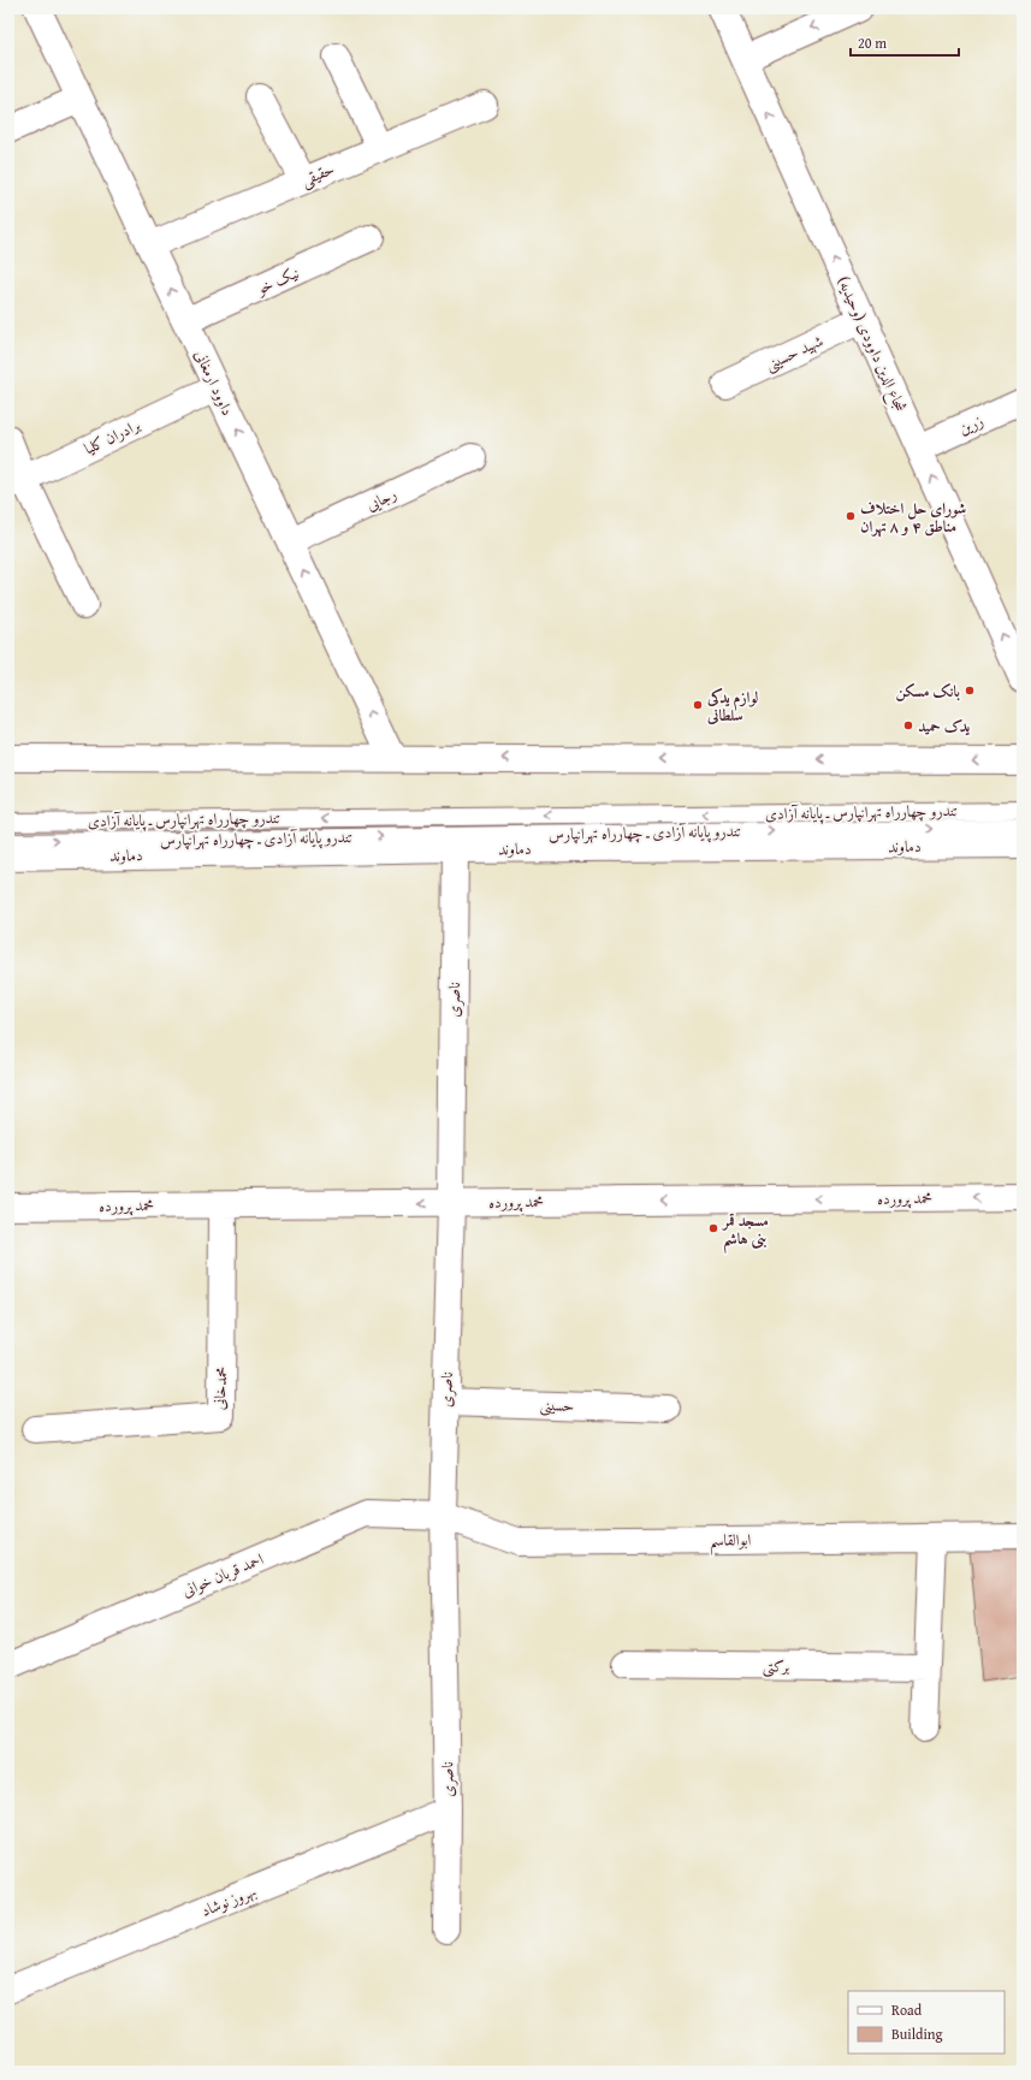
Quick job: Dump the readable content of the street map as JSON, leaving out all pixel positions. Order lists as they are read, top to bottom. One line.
{"streets":{"street":["حقیقی","نیک خو","شجاع الدین داوودی (وحیدیه)","شهید حسینی","داوود ارمغانی","زرین","برادران کلیا","رجایی","دماوند","ناصری","محمد پرورده","محمدخانی","حسینی","ابوالقاسم","احمد قربان خوانی","برکتی","بهروز نوشاد"],"lane":["تندرو چهارراه تهرانپارس ـ پایانه آزادی","تندرو پایانه آزادی ـ چهارراه تهرانپارس"]},"crossings":[["حقیقی","داوود ارمغانی"],["نیک خو","داوود ارمغانی"],["شجاع الدین داوودی (وحیدیه)","شهید حسینی"],["شجاع الدین داوودی (وحیدیه)","زرین"],["داوود ارمغانی","برادران کلیا"],["داوود ارمغانی","رجایی"],["دماوند","ناصری"],["ناصری","محمد پرورده"],["ناصری","حسینی"],["ناصری","ابوالقاسم"],["ناصری","احمد قربان خوانی"],["ناصری","بهروز نوشاد"],["محمد پرورده","محمدخانی"],["ابوالقاسم","احمد قربان خوانی"]],"one_way":["شجاع الدین داوودی (وحیدیه)","داوود ارمغانی","تندرو چهارراه تهرانپارس ـ پایانه آزادی","تندرو پایانه آزادی ـ چهارراه تهرانپارس","محمد پرورده"],"places":["شورای حل اختلاف مناطق ۴ و ۸ تهران","بانک مسکن","لوازم یدکی سلطانی","یدک حمید","مسجد قمر بنی هاشم"],"legend":["Road","Building"],"scale_bar":"20 m"}
